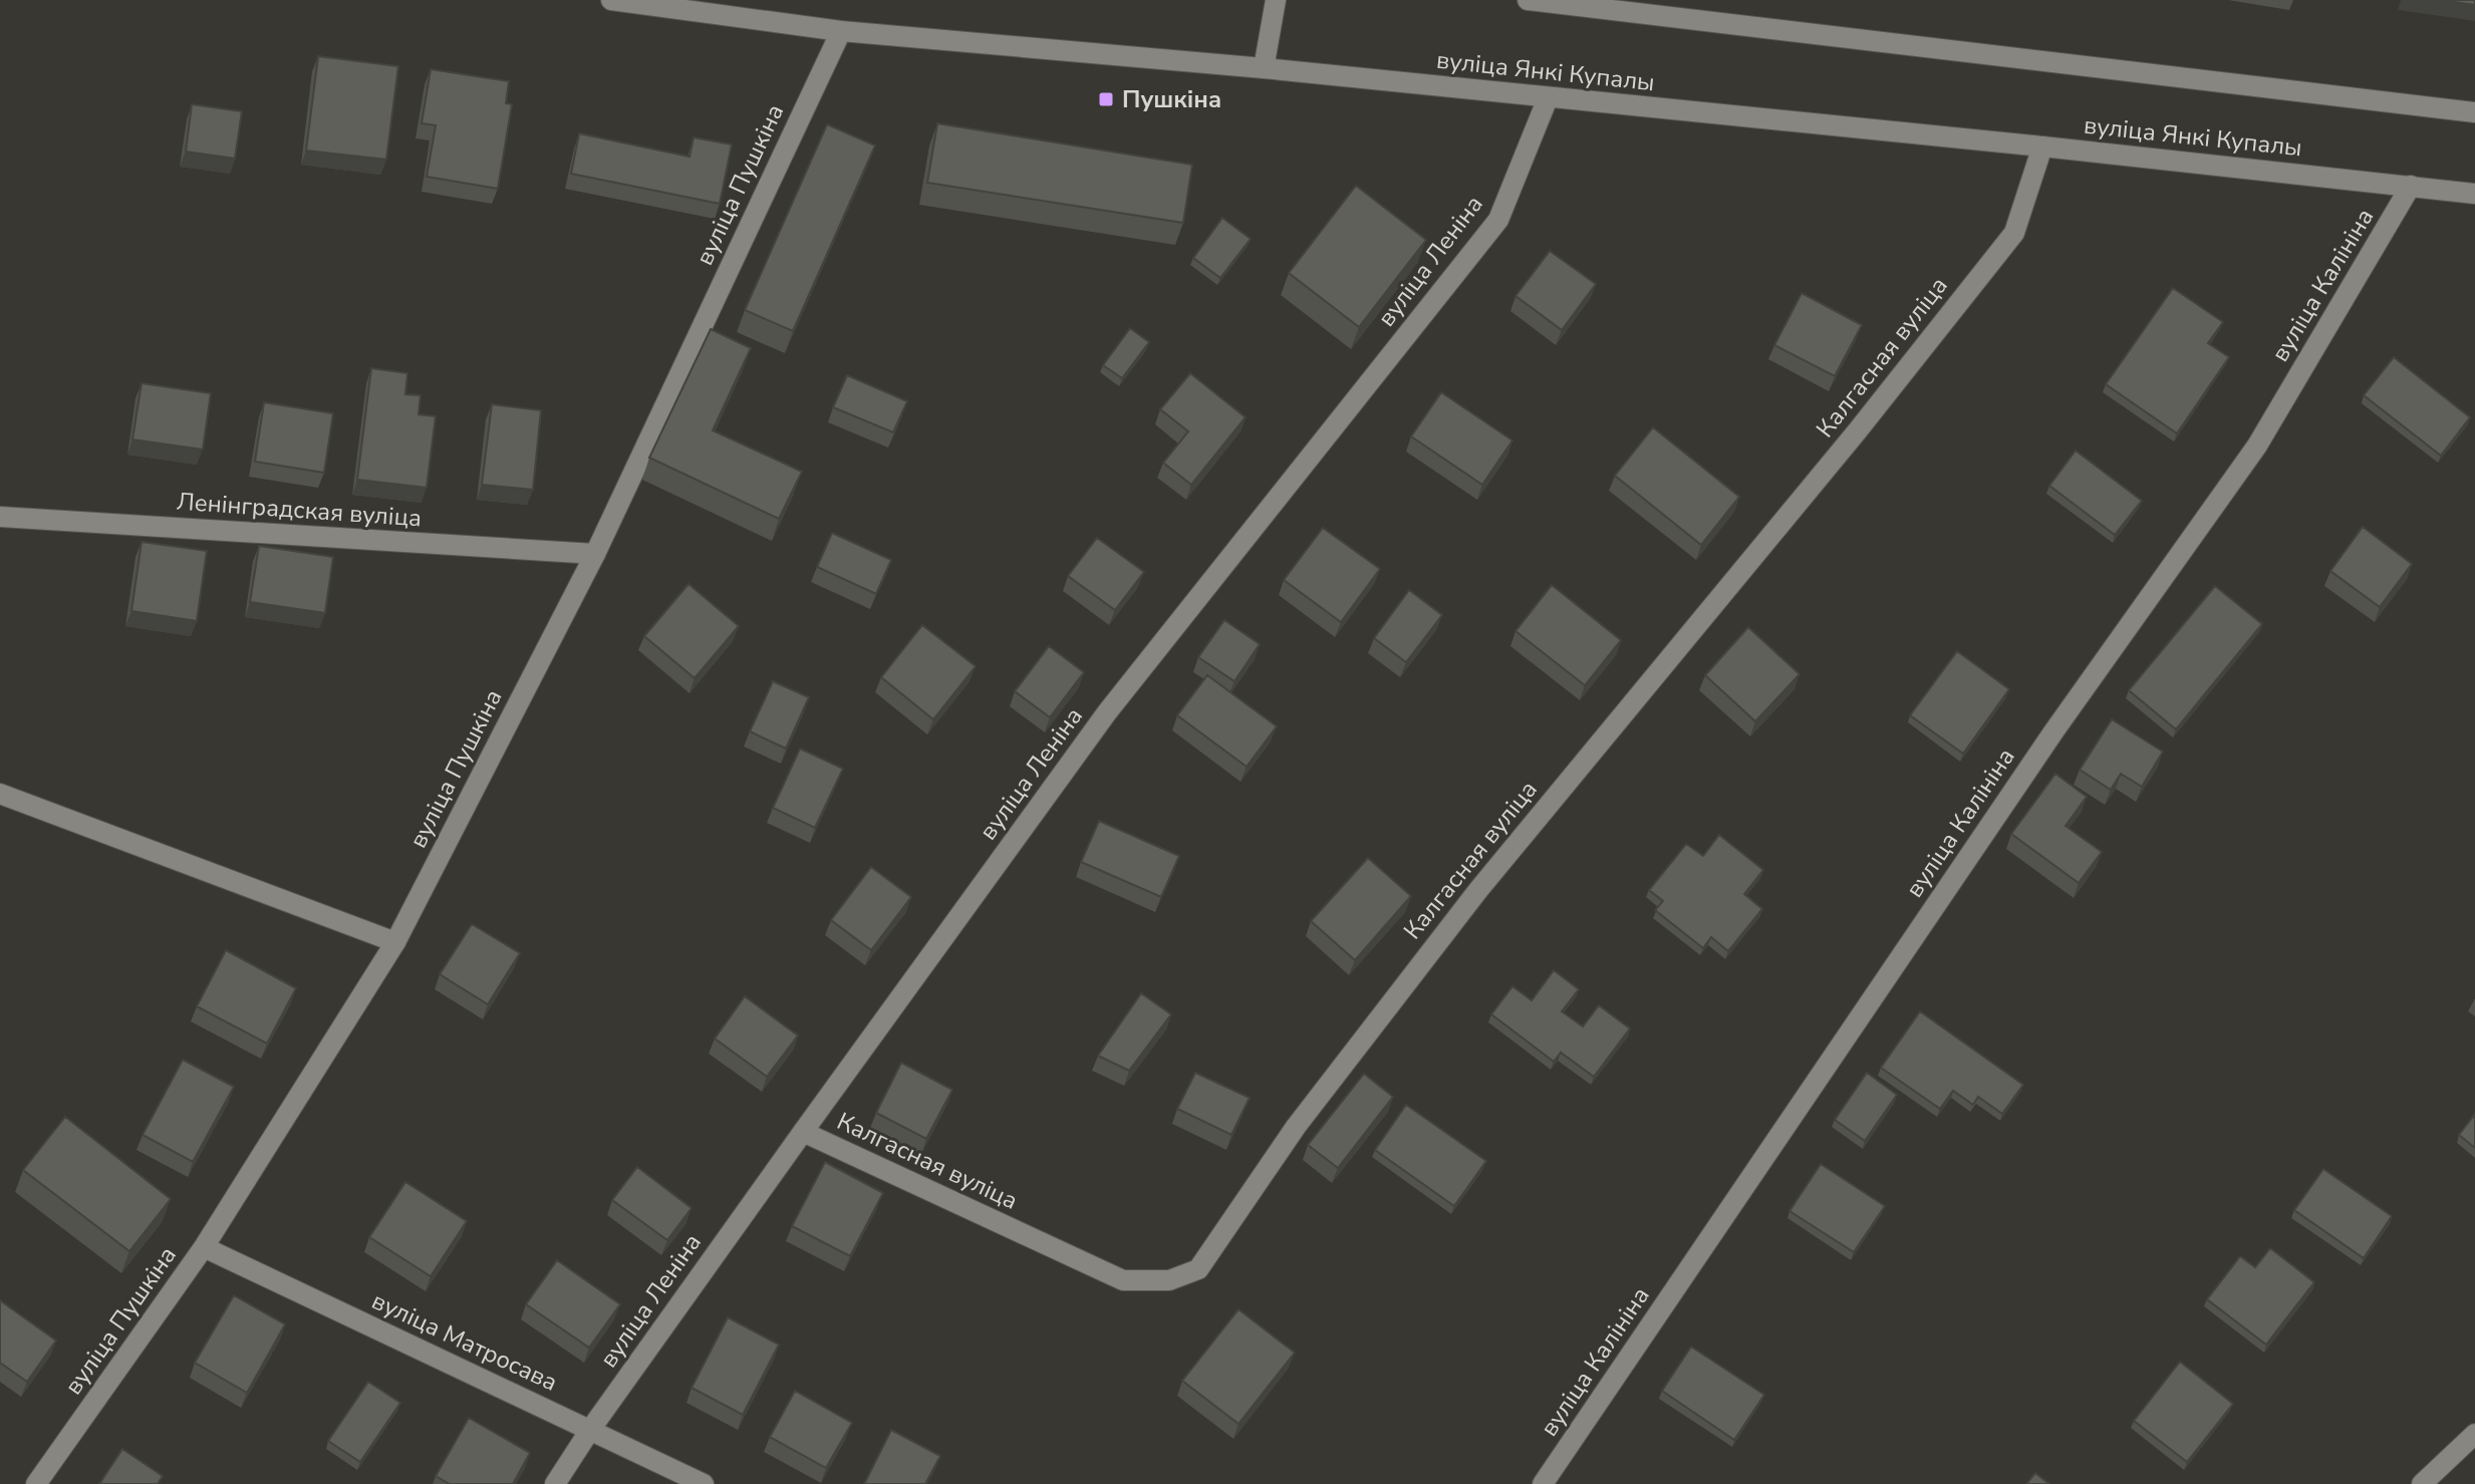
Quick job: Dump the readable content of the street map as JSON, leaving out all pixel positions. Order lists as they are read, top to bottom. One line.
{"streets":{"street":["вуліца Янкі Купалы","вуліца Пушкіна","вуліца Леніна","вуліца Калініна","Калгасная вуліца","Ленінградская вуліца","вуліца Матросава"]},"crossings":[["вуліца Янкі Купалы","вуліца Пушкіна"],["вуліца Янкі Купалы","вуліца Леніна"],["вуліца Янкі Купалы","вуліца Калініна"],["вуліца Янкі Купалы","Калгасная вуліца"],["вуліца Пушкіна","Ленінградская вуліца"],["вуліца Пушкіна","вуліца Матросава"],["вуліца Леніна","Калгасная вуліца"],["вуліца Леніна","вуліца Матросава"]],"places":{"transit":["Пушкіна"]}}
